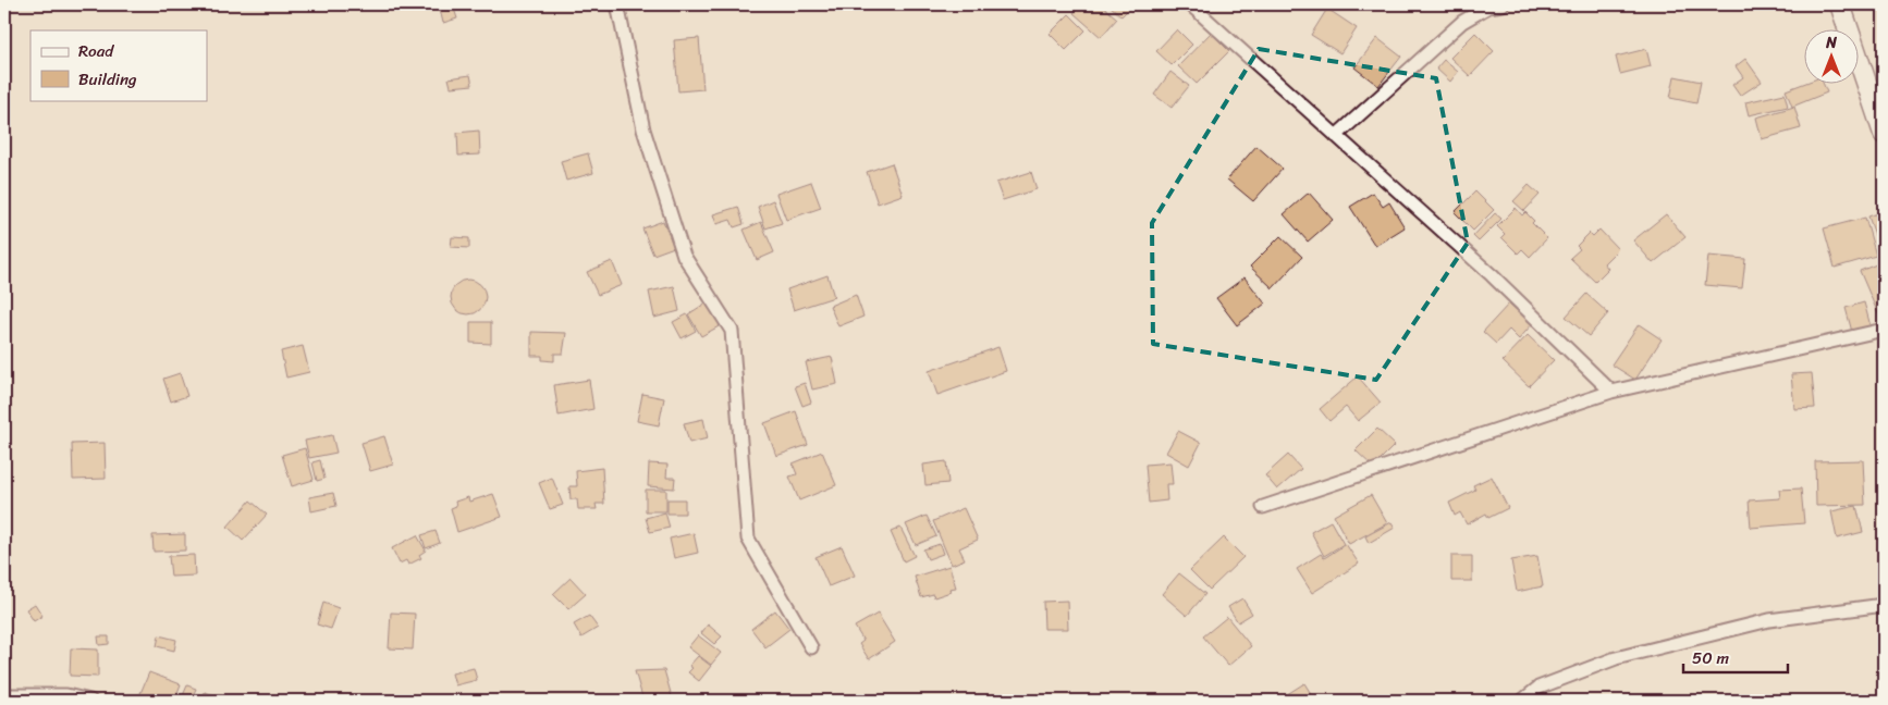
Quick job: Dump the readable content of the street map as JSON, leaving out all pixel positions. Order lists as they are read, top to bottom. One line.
{"legend":["Road","Building"],"scale_bar":"50 m","north":"top"}
